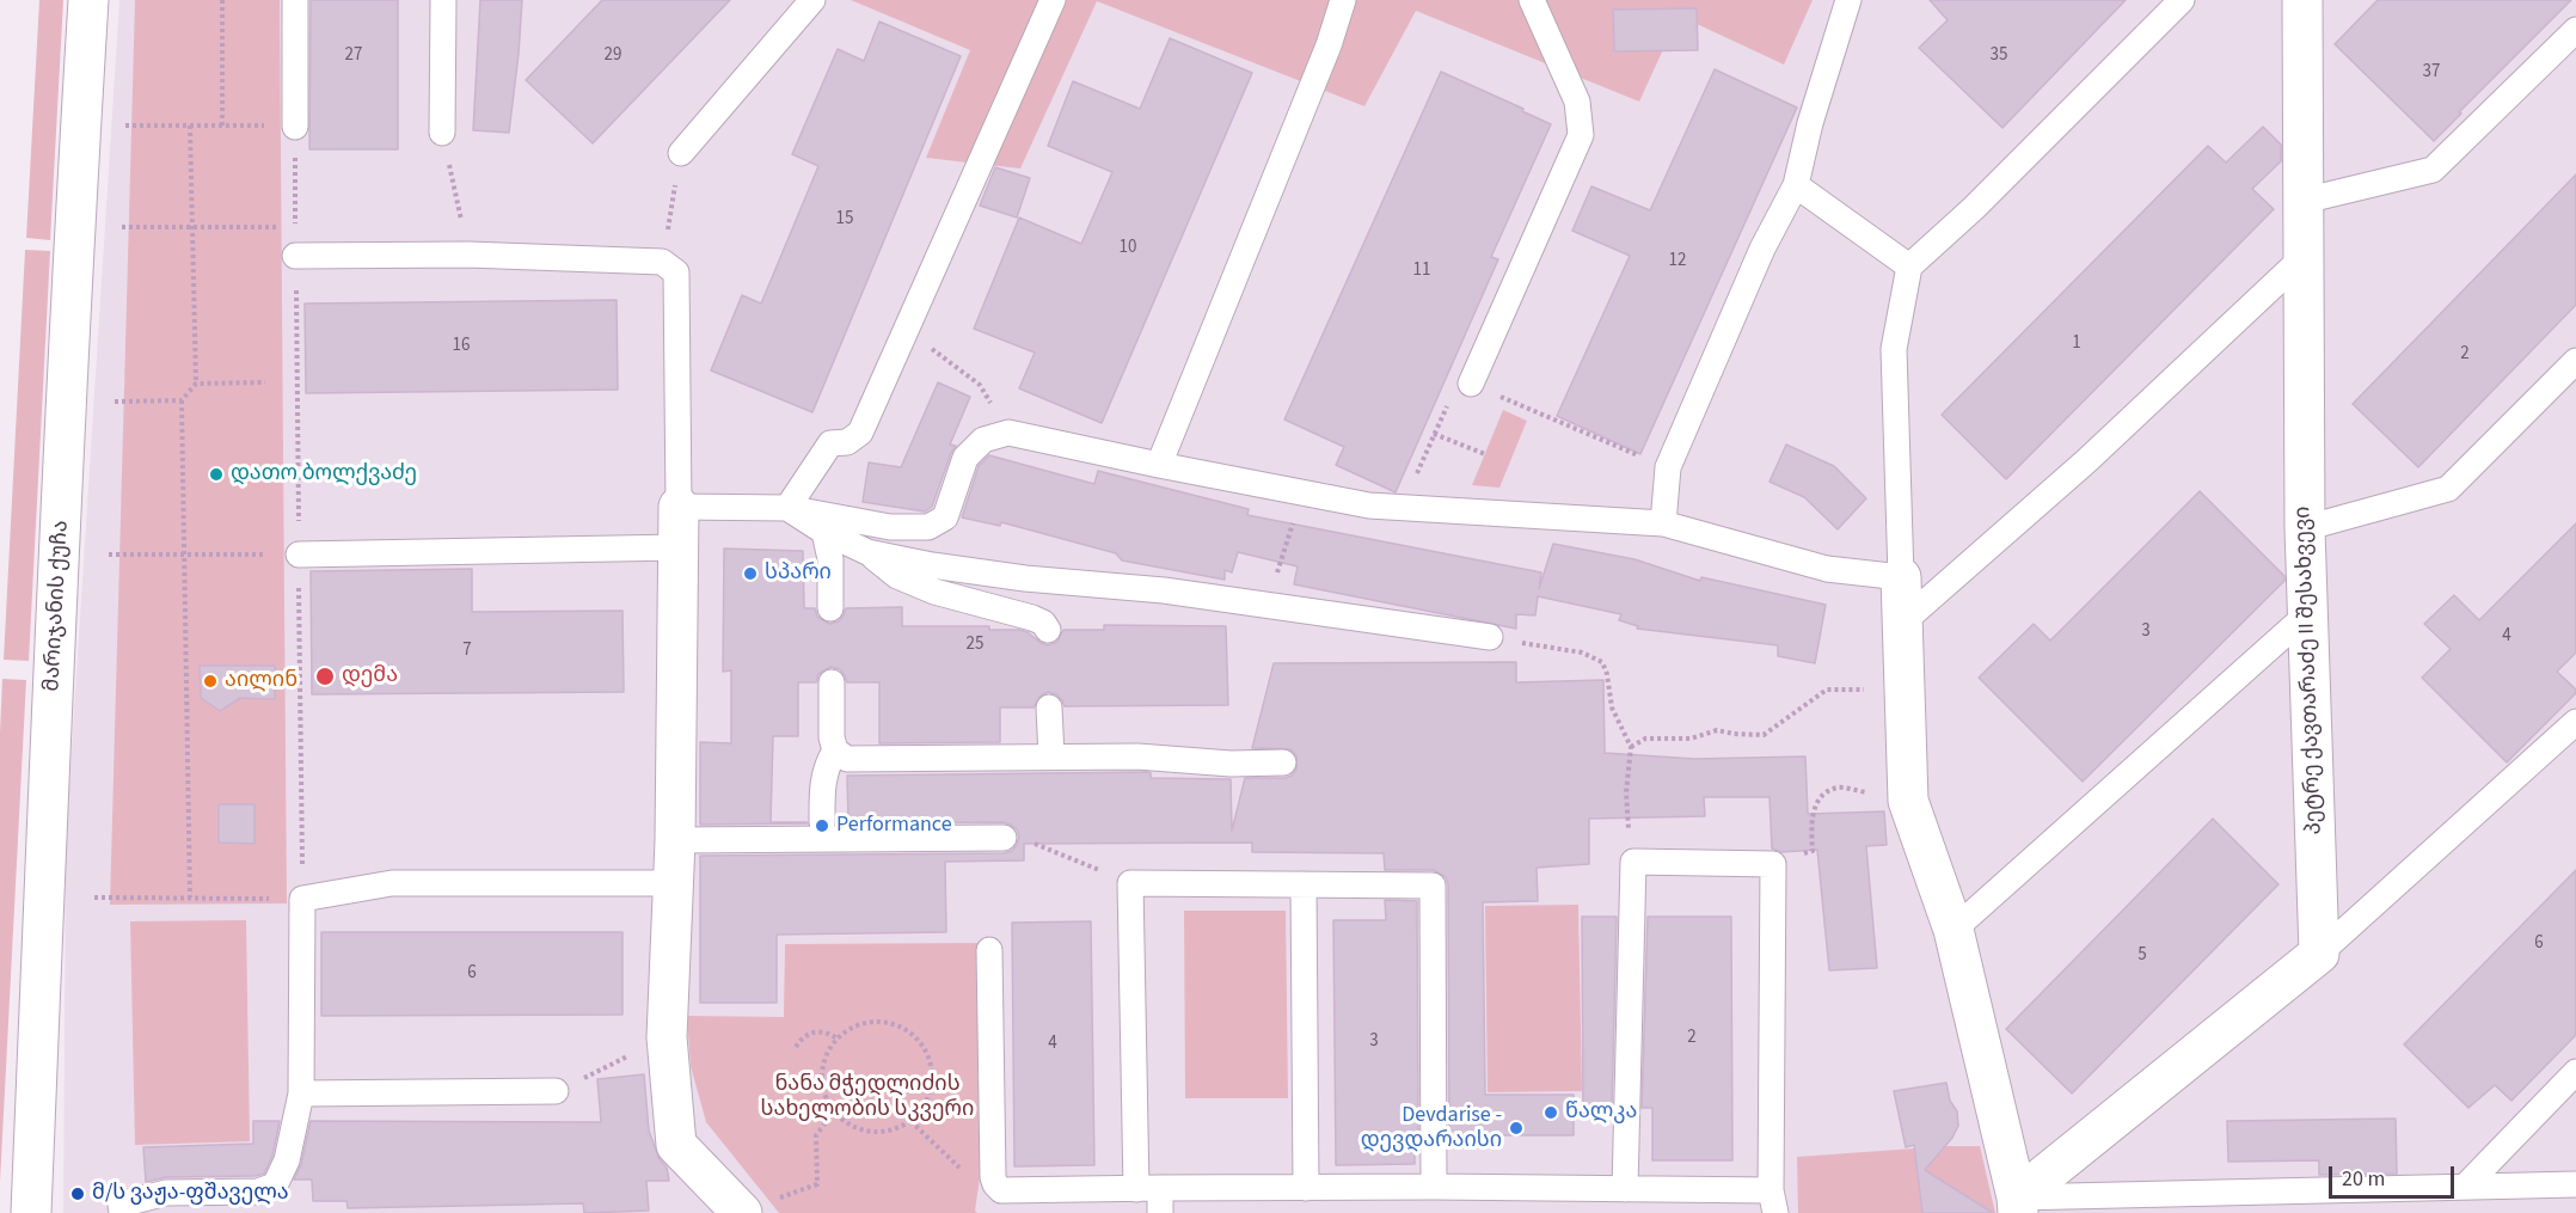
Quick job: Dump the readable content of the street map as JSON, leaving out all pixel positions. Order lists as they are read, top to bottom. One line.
{"streets":{"street":["მარიჯანის ქუჩა","პეტრე ქავთარაძე II შესახვევი"]},"parks":["ნანა მჭედლიძის სახელობის სკვერი"],"places":["დათო ბოლქვაძე","სპარი","დემა","აილინ","Performance","წალკა","Devdarise - დევდარაისი","მ/ს ვაჟა-ფშაველა"],"house_numbers":["27","29","35","37","15","10","12","11","1","16","2","3","4","25","7","6","5","6","2","3","4"],"scale_bar":"20 m"}
